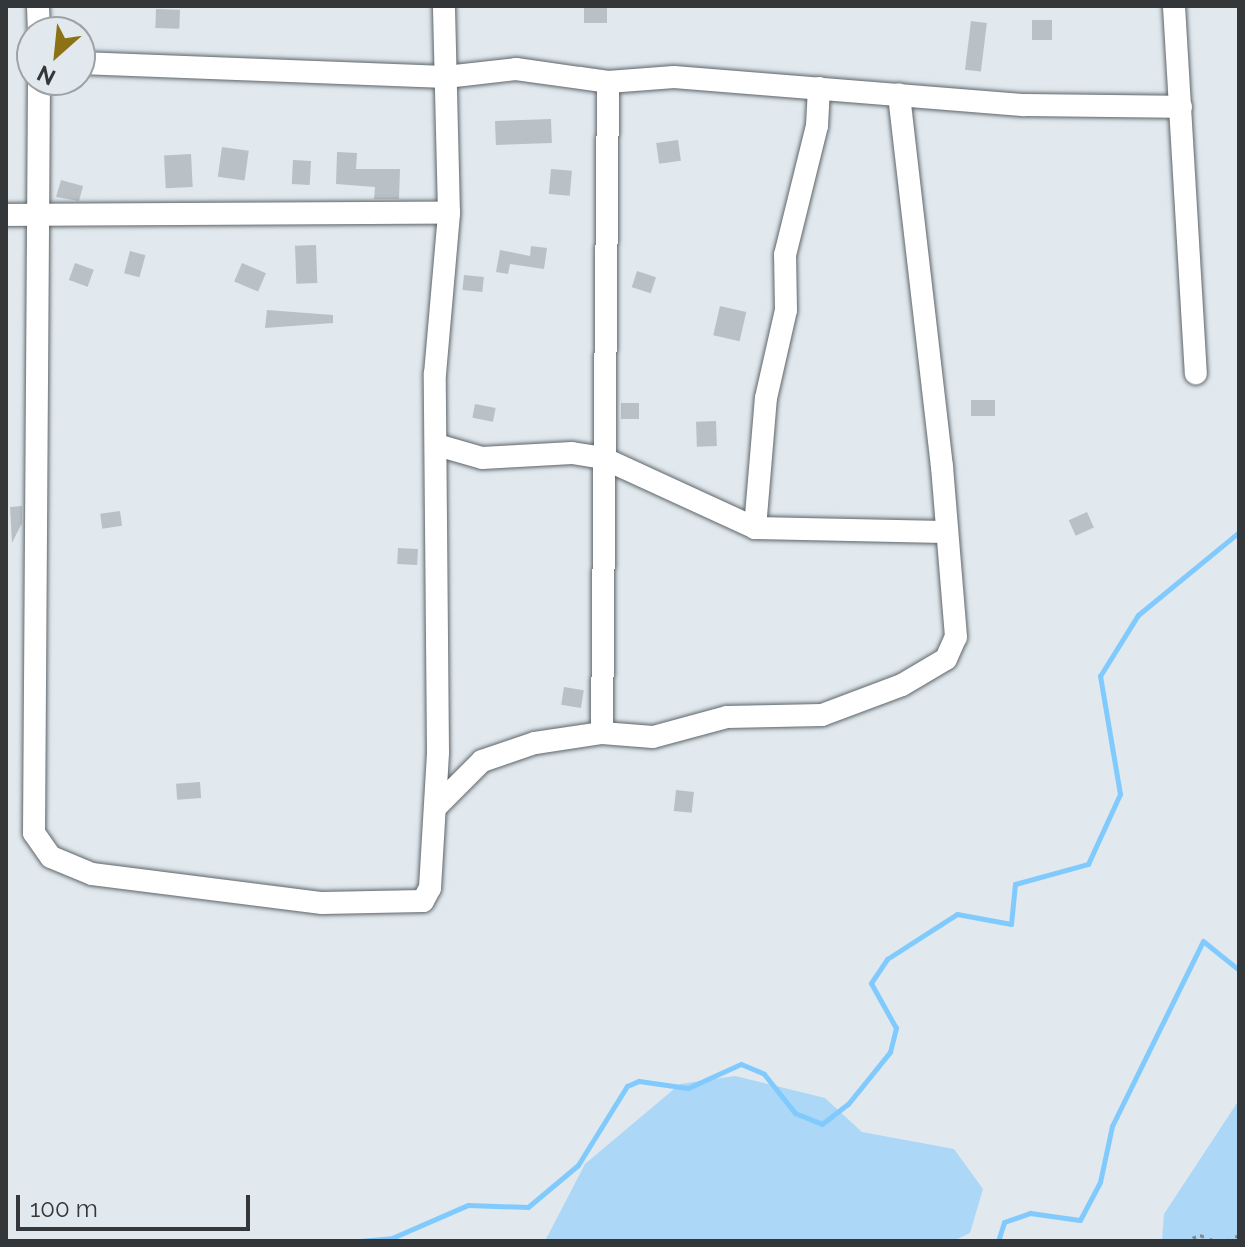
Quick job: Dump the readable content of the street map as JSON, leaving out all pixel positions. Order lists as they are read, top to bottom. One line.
{"scale_bar":"100 m","north":"bottom left"}
